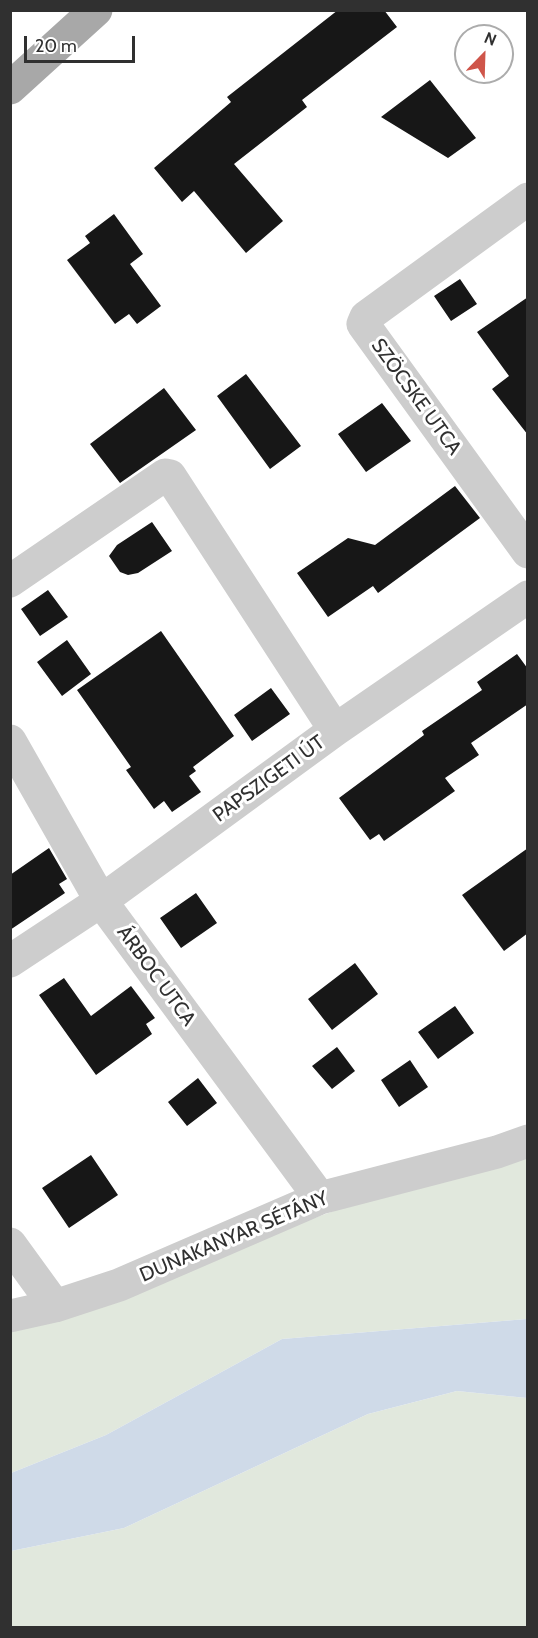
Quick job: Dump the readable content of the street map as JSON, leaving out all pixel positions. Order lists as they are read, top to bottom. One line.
{"streets":{"street":["SZÖCSKE UTCA","PAPSZIGETI ÚT","ÁRBOC UTCA","DUNAKANYAR SÉTÁNY"]},"crossings":[["PAPSZIGETI ÚT","ÁRBOC UTCA"],["ÁRBOC UTCA","DUNAKANYAR SÉTÁNY"]],"scale_bar":"20 m","north":"top right"}
